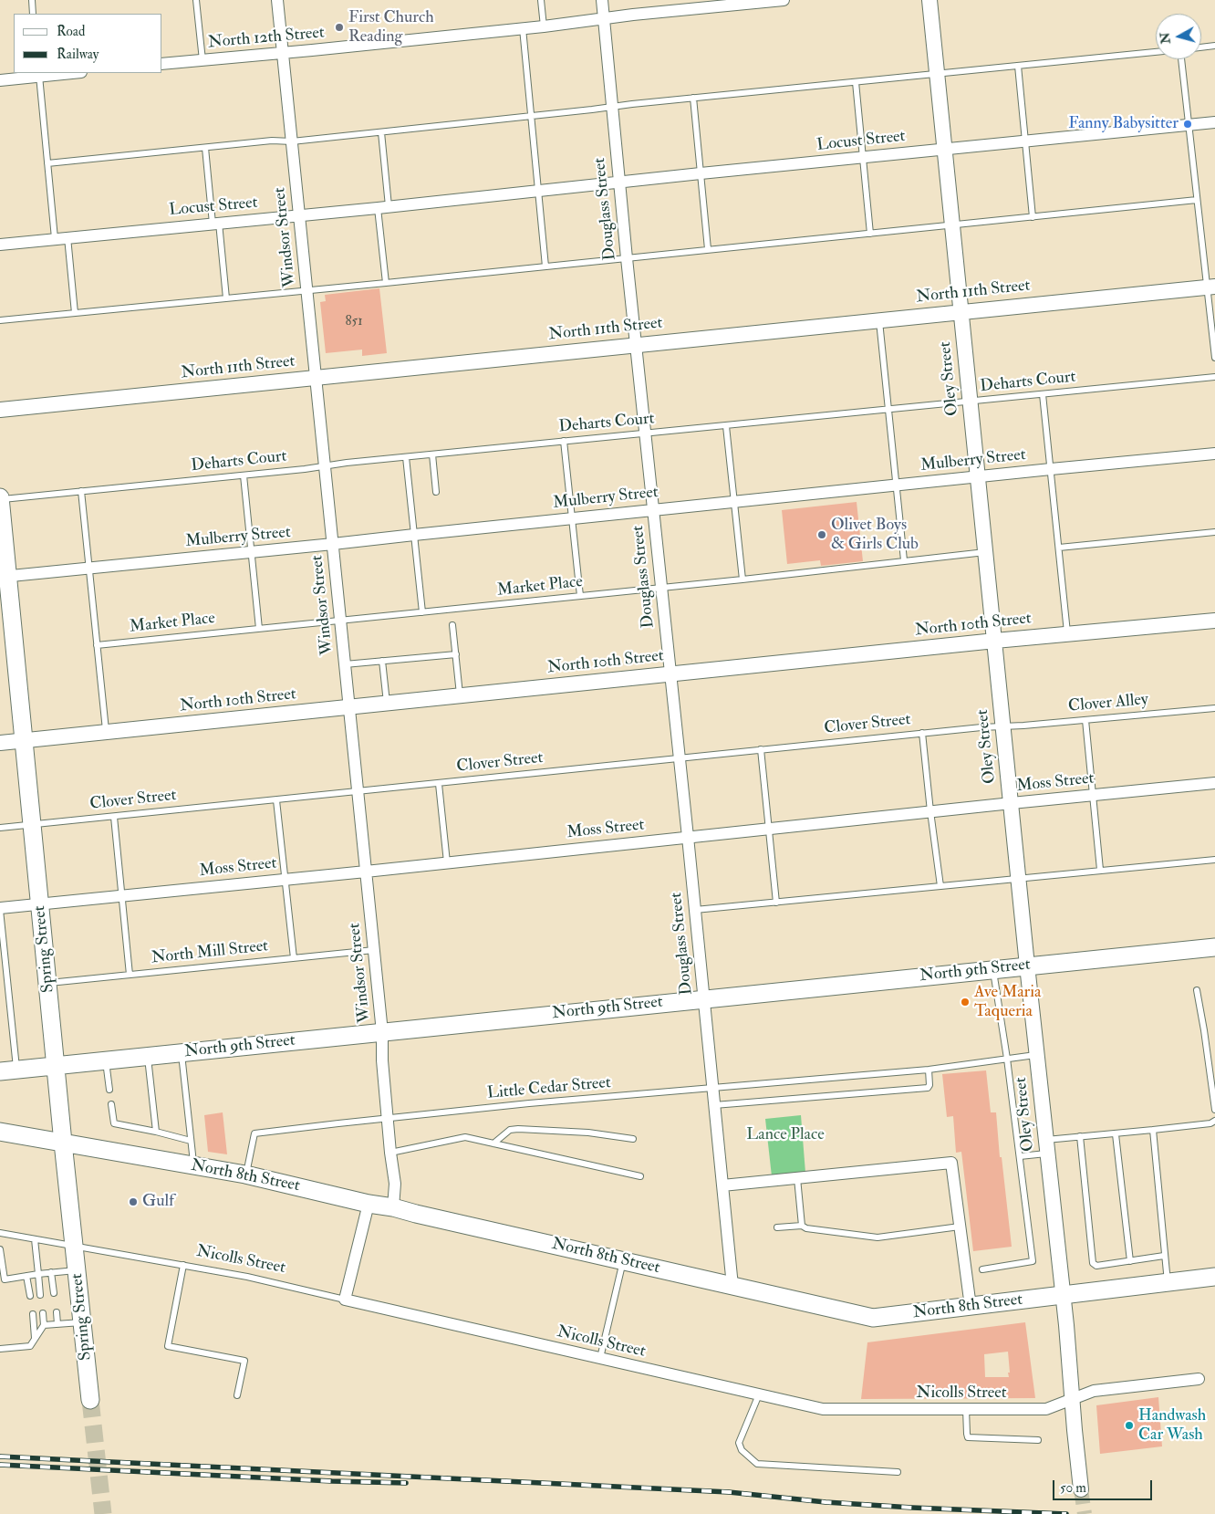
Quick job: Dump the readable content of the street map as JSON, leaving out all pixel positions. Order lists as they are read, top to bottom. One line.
{"streets":{"main road":["Spring Street","North 9th Street","North 8th Street"],"street":["North 12th Street","Locust Street","Douglass Street","Windsor Street","North 11th Street","Oley Street","Mulberry Street","North 10th Street","Moss Street","Nicolls Street"],"lane":["Deharts Court","Market Place","Clover Alley","Clover Street","North Mill Street","Little Cedar Street"]},"crossings":[["North 12th Street","Douglass Street"],["North 12th Street","Windsor Street"],["Locust Street","Douglass Street"],["Locust Street","Windsor Street"],["Locust Street","Oley Street"],["Douglass Street","North 11th Street"],["Douglass Street","Deharts Court"],["Douglass Street","Mulberry Street"],["Douglass Street","Market Place"],["Douglass Street","North 10th Street"],["Douglass Street","Clover Street"],["Douglass Street","Moss Street"],["Douglass Street","North 9th Street"],["Douglass Street","Little Cedar Street"],["Douglass Street","North 8th Street"],["Windsor Street","North 11th Street"],["Windsor Street","Deharts Court"],["Windsor Street","Mulberry Street"],["Windsor Street","Market Place"],["Windsor Street","North 10th Street"],["Windsor Street","Clover Street"],["Windsor Street","Moss Street"],["Windsor Street","North Mill Street"],["Windsor Street","North 9th Street"],["Windsor Street","Little Cedar Street"],["Windsor Street","North 8th Street"],["North 11th Street","Oley Street"],["Oley Street","Deharts Court"],["Oley Street","Mulberry Street"],["Oley Street","Market Place"],["Oley Street","North 10th Street"],["Oley Street","Clover Alley"],["Oley Street","Clover Street"],["Oley Street","Moss Street"],["Oley Street","North 9th Street"],["Oley Street","Little Cedar Street"],["Oley Street","North 8th Street"],["Oley Street","Nicolls Street"],["Deharts Court","Spring Street"],["Mulberry Street","Spring Street"],["North 10th Street","Spring Street"],["Clover Alley","Clover Street"],["Clover Street","Spring Street"],["Moss Street","Spring Street"],["Spring Street","North Mill Street"],["Spring Street","North 9th Street"],["Spring Street","North 8th Street"],["Spring Street","Nicolls Street"],["Little Cedar Street","North 8th Street"]],"parks":["Lance Place"],"places":["First Church Reading","Fanny Babysitter","Olivet Boys & Girls Club","Ave Maria Taqueria","Gulf","Handwash Car Wash"],"house_numbers":["851"],"legend":["Road","Railway"],"scale_bar":"50 m","north":"left"}
